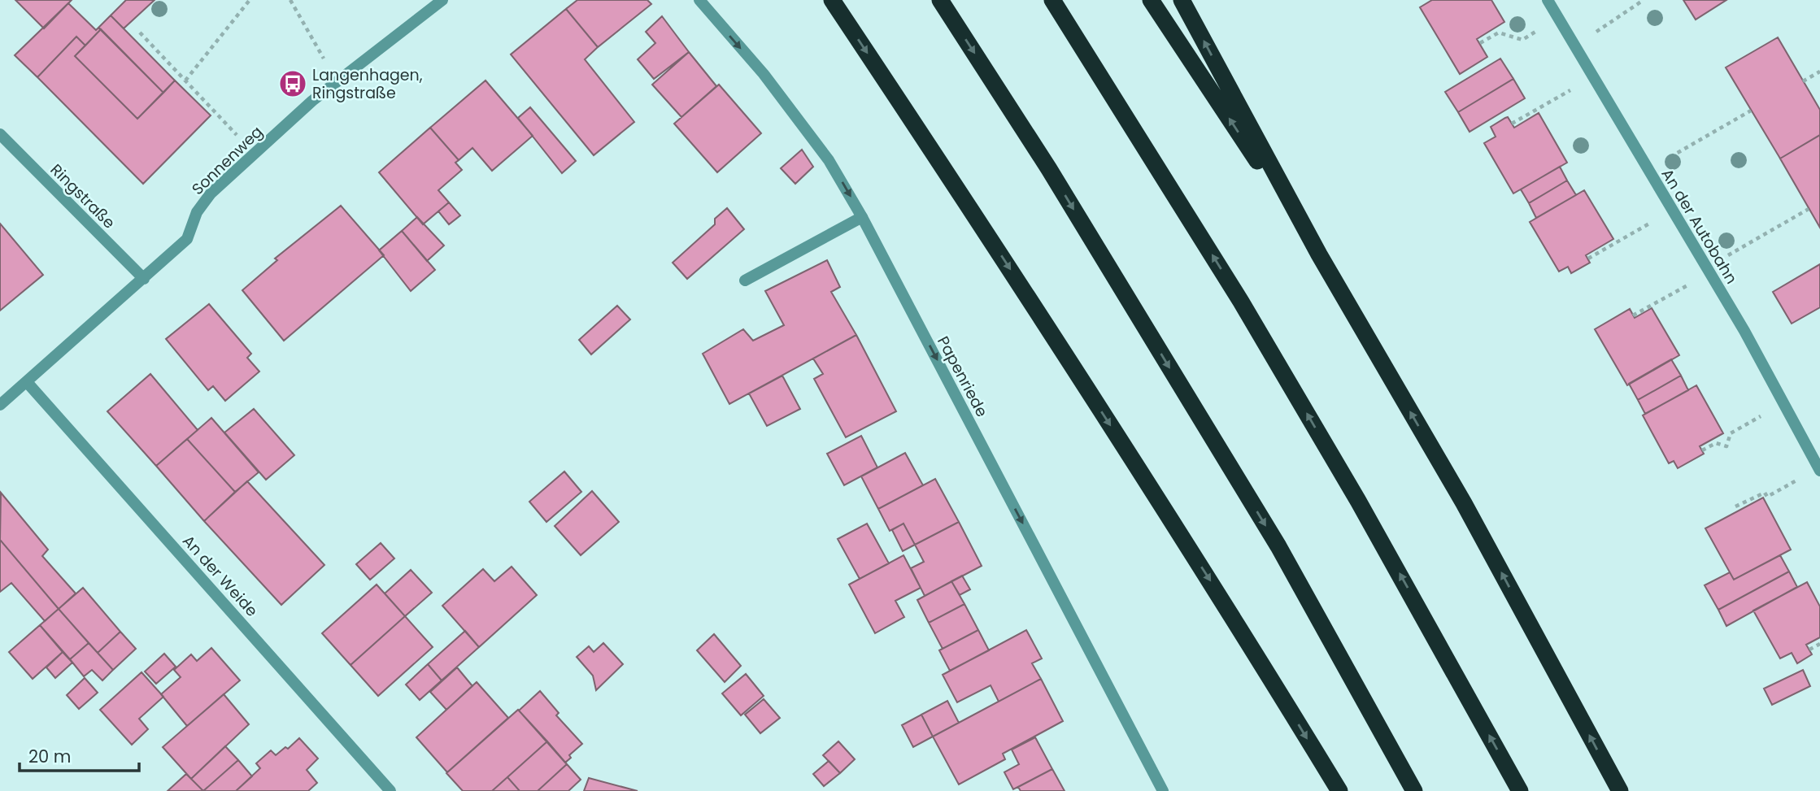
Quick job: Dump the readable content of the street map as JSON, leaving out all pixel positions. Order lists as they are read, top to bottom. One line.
{"streets":{"street":["Sonnenweg","Ringstraße","An der Autobahn","Papenriede","An der Weide"]},"crossings":[["Sonnenweg","Ringstraße"],["Sonnenweg","An der Weide"]],"one_way":["Papenriede"],"places":{"bus stop":["Langenhagen, Ringstraße"]},"scale_bar":"20 m"}
